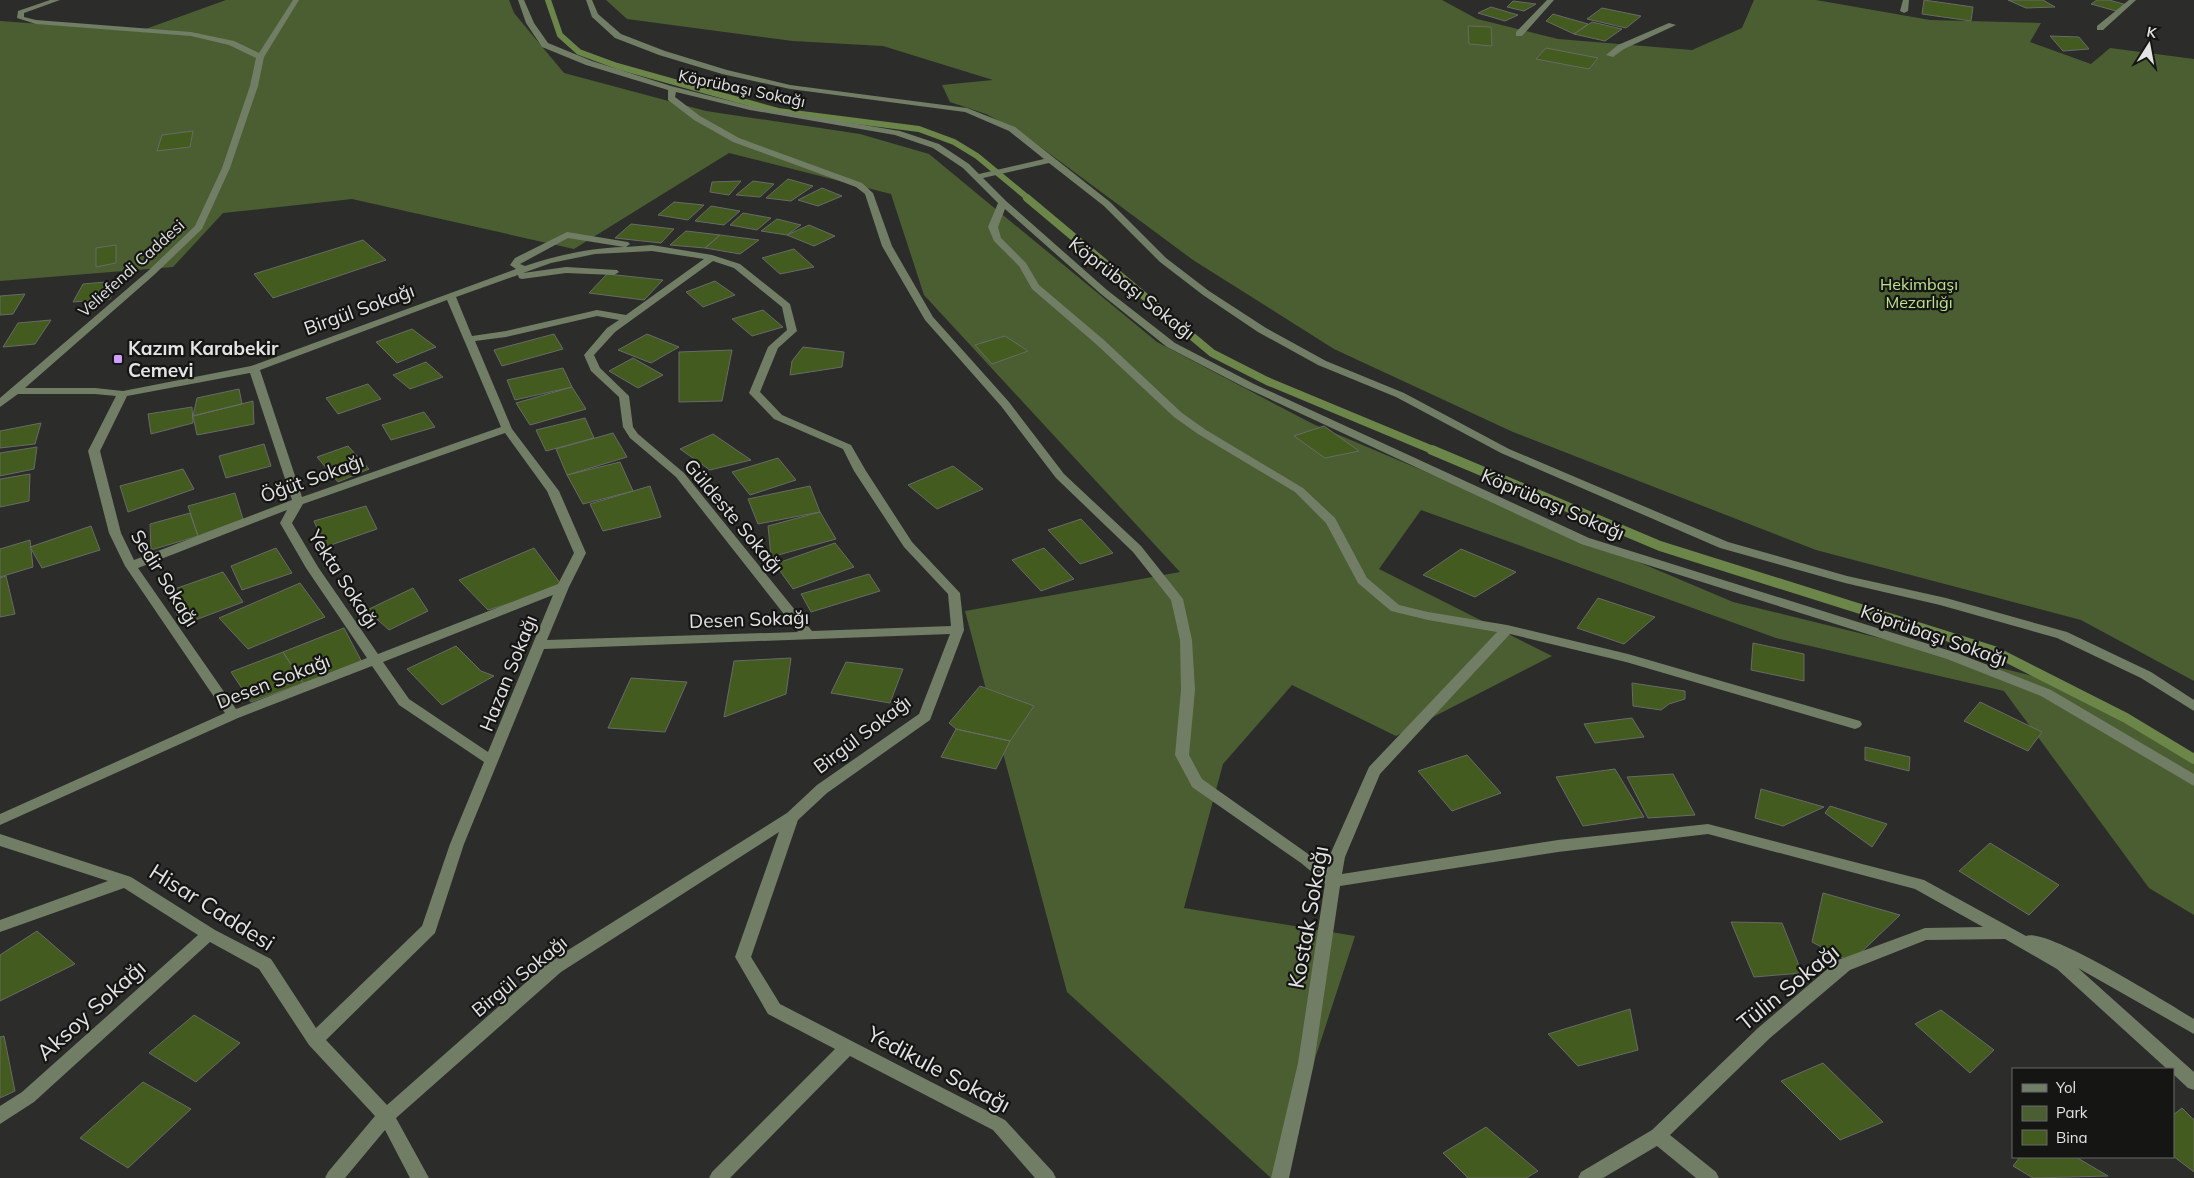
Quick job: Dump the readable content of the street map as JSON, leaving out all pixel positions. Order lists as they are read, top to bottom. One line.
{"streets":{"street":["Köprübaşı Sokağı","Veliefendi Caddesi","Birgül Sokağı","Öğüt Sokağı","Güldeste Sokağı","Sedir Sokağı","Yekta Sokağı","Desen Sokağı","Hazan Sokağı","Hisar Caddesi","Kostak Sokağı","Tülin Sokağı","Aksoy Sokağı","Yedikule Sokağı"]},"crossings":[["Veliefendi Caddesi","Birgül Sokağı"],["Birgül Sokağı","Güldeste Sokağı"],["Birgül Sokağı","Sedir Sokağı"],["Birgül Sokağı","Desen Sokağı"],["Birgül Sokağı","Hazan Sokağı"],["Birgül Sokağı","Hisar Caddesi"],["Birgül Sokağı","Yedikule Sokağı"],["Öğüt Sokağı","Sedir Sokağı"],["Öğüt Sokağı","Yekta Sokağı"],["Öğüt Sokağı","Hazan Sokağı"],["Güldeste Sokağı","Desen Sokağı"],["Sedir Sokağı","Desen Sokağı"],["Yekta Sokağı","Desen Sokağı"],["Yekta Sokağı","Hazan Sokağı"],["Desen Sokağı","Hazan Sokağı"],["Hazan Sokağı","Hisar Caddesi"],["Hisar Caddesi","Aksoy Sokağı"]],"parks":["Hekimbaşı Mezarlığı"],"places":{"transit":["Kazım Karabekir Cemevi"]},"legend":["Yol","Park","Bina"],"north":"top"}
